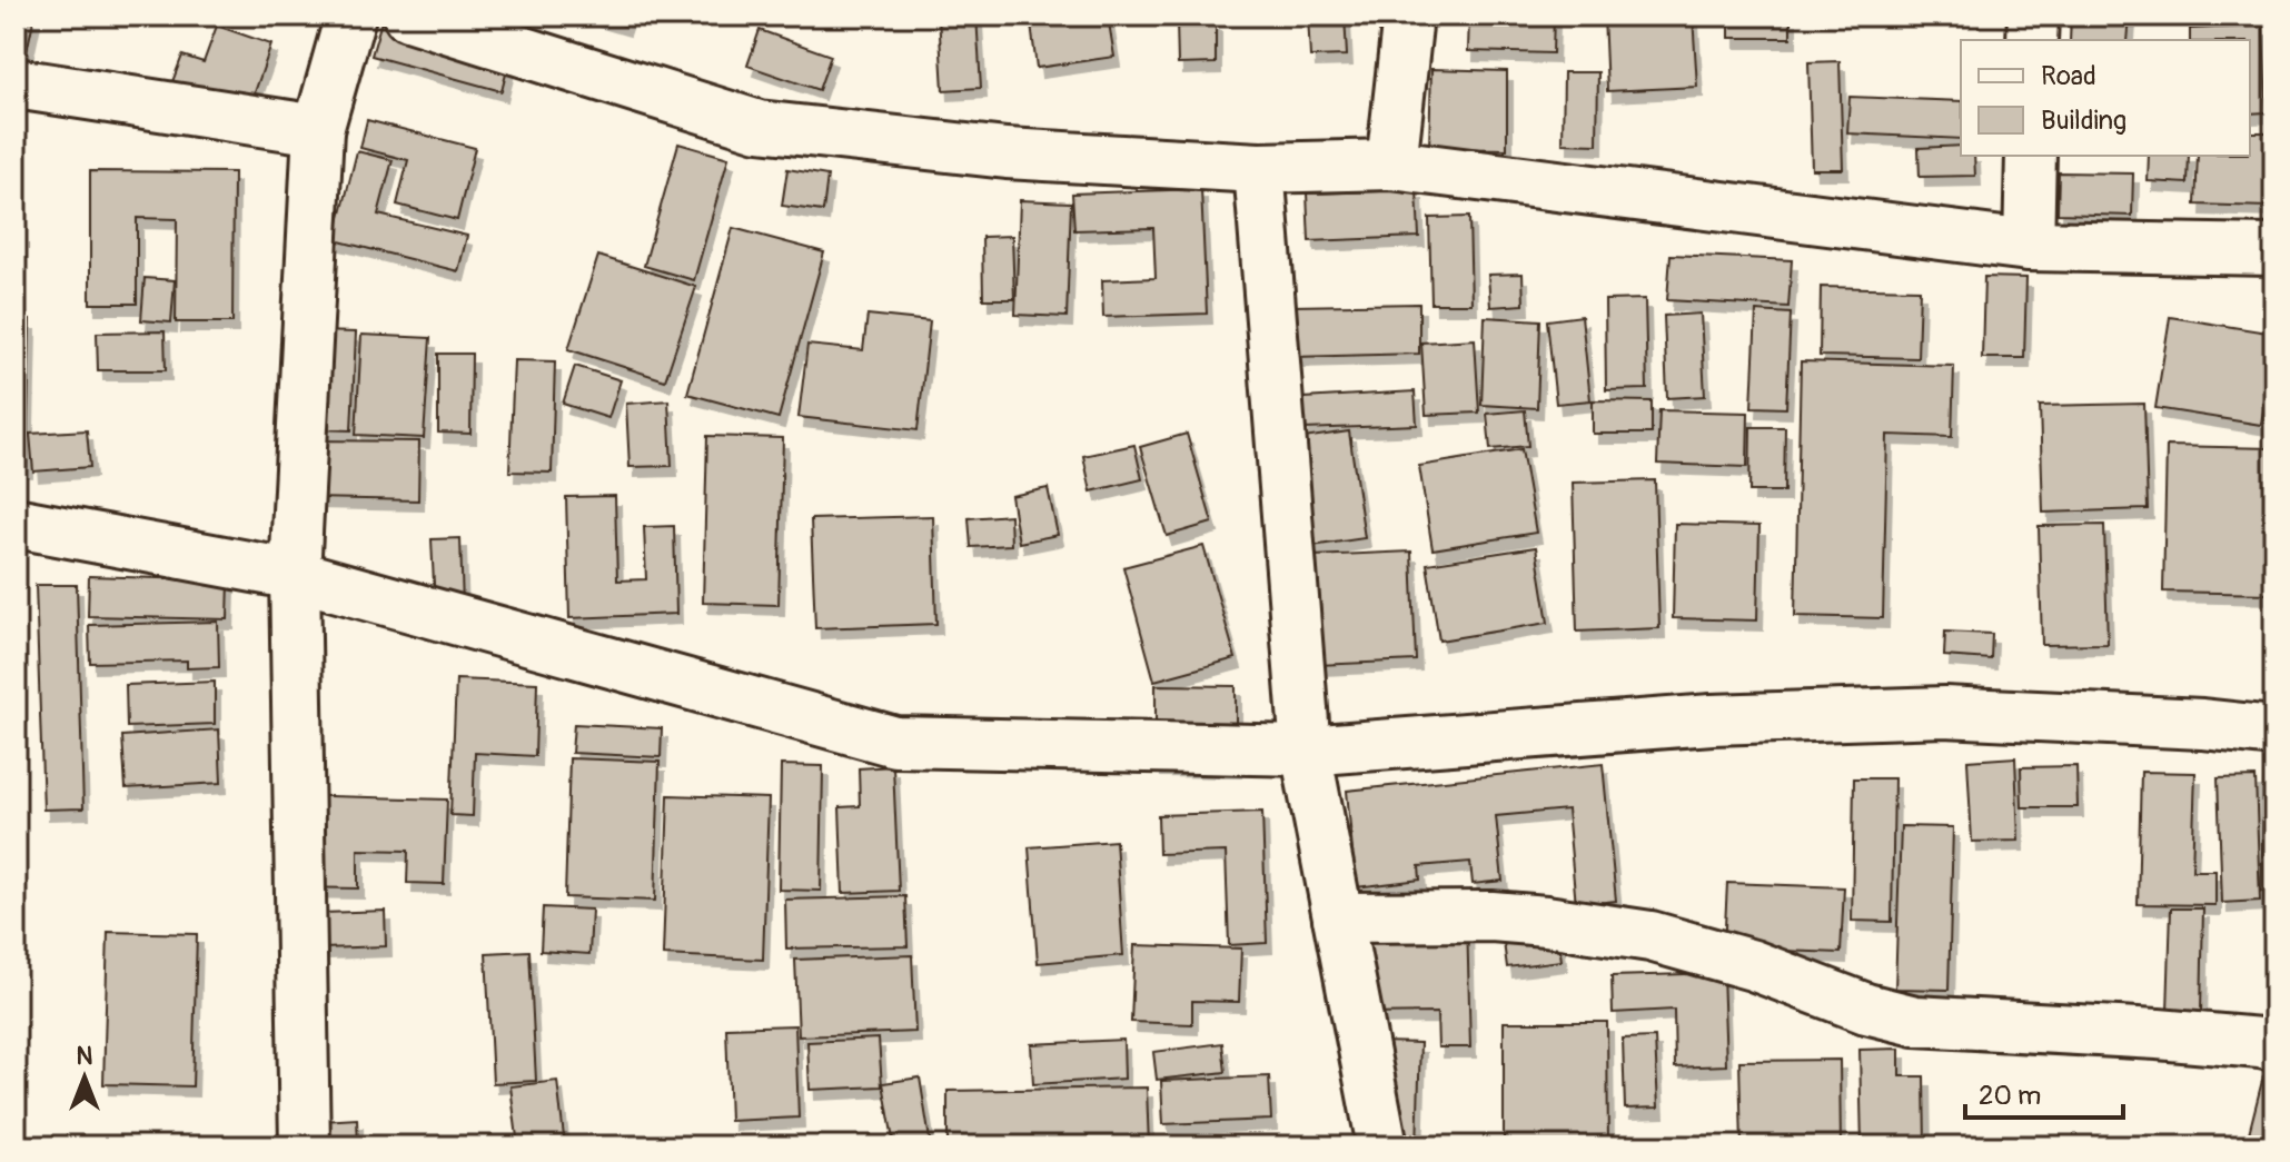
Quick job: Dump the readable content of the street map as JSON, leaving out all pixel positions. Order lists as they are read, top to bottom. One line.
{"legend":["Road","Building"],"scale_bar":"20 m","north":"top"}
